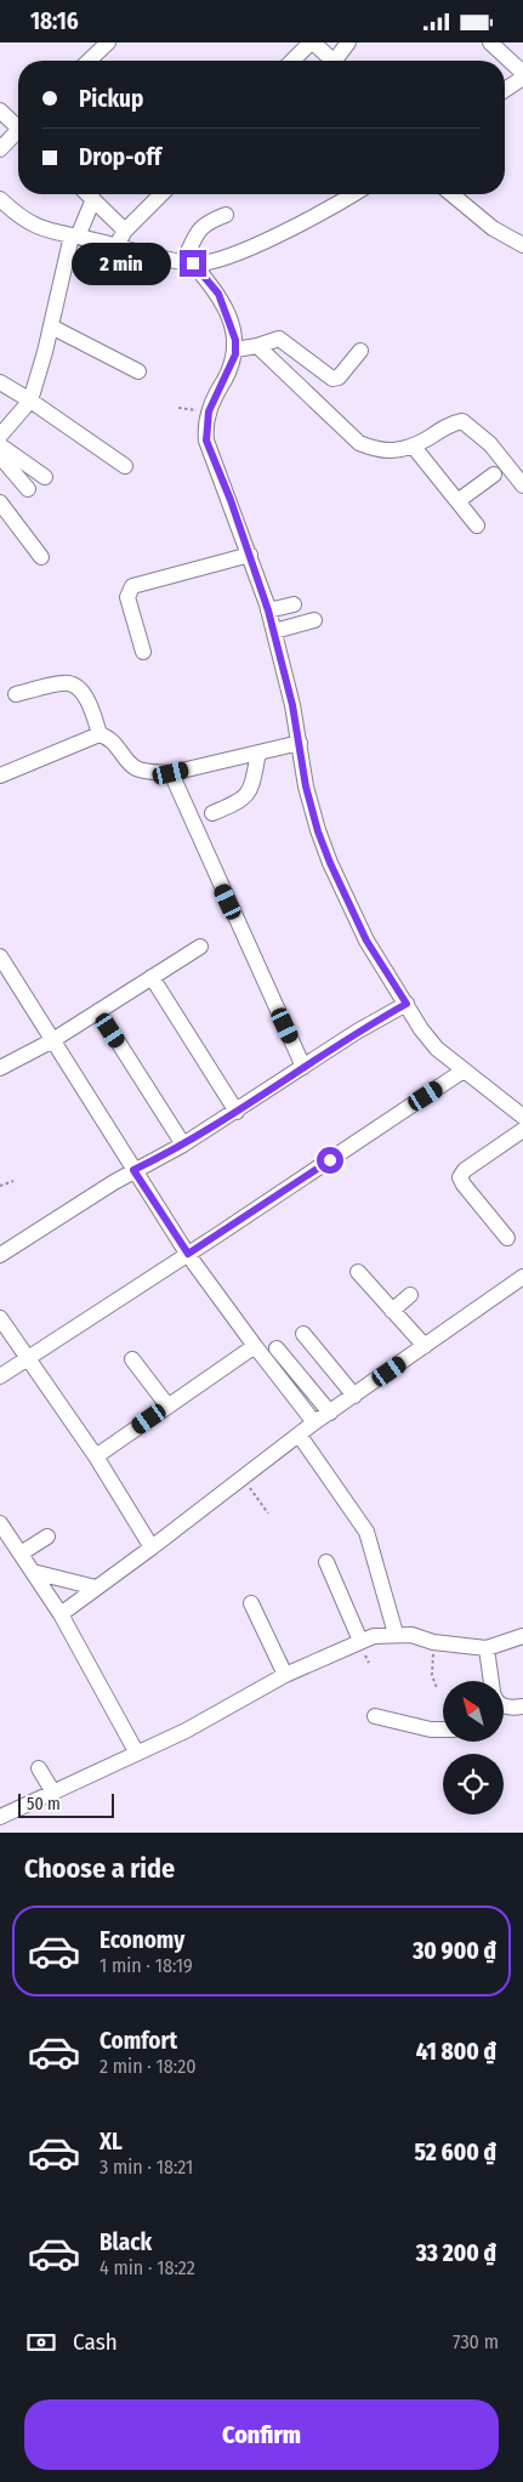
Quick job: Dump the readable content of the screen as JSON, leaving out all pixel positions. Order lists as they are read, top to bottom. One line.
{"scale_bar":"50 m","north":"top left","page":{"status":"18:16","banner":["Pickup","Drop-off"],"bubble":"2 min","scale":"50 m","heading":"Choose a ride","list":[{"name":"Economy","note":"1 min · 18:19","value":"30 900 ₫"},{"name":"Comfort","note":"2 min · 18:20","value":"41 800 ₫"},{"name":"XL","note":"3 min · 18:21","value":"52 600 ₫"},{"name":"Black","note":"4 min · 18:22","value":"33 200 ₫"}],"pay":["Cash","730 m"],"buttons":"Confirm"}}
